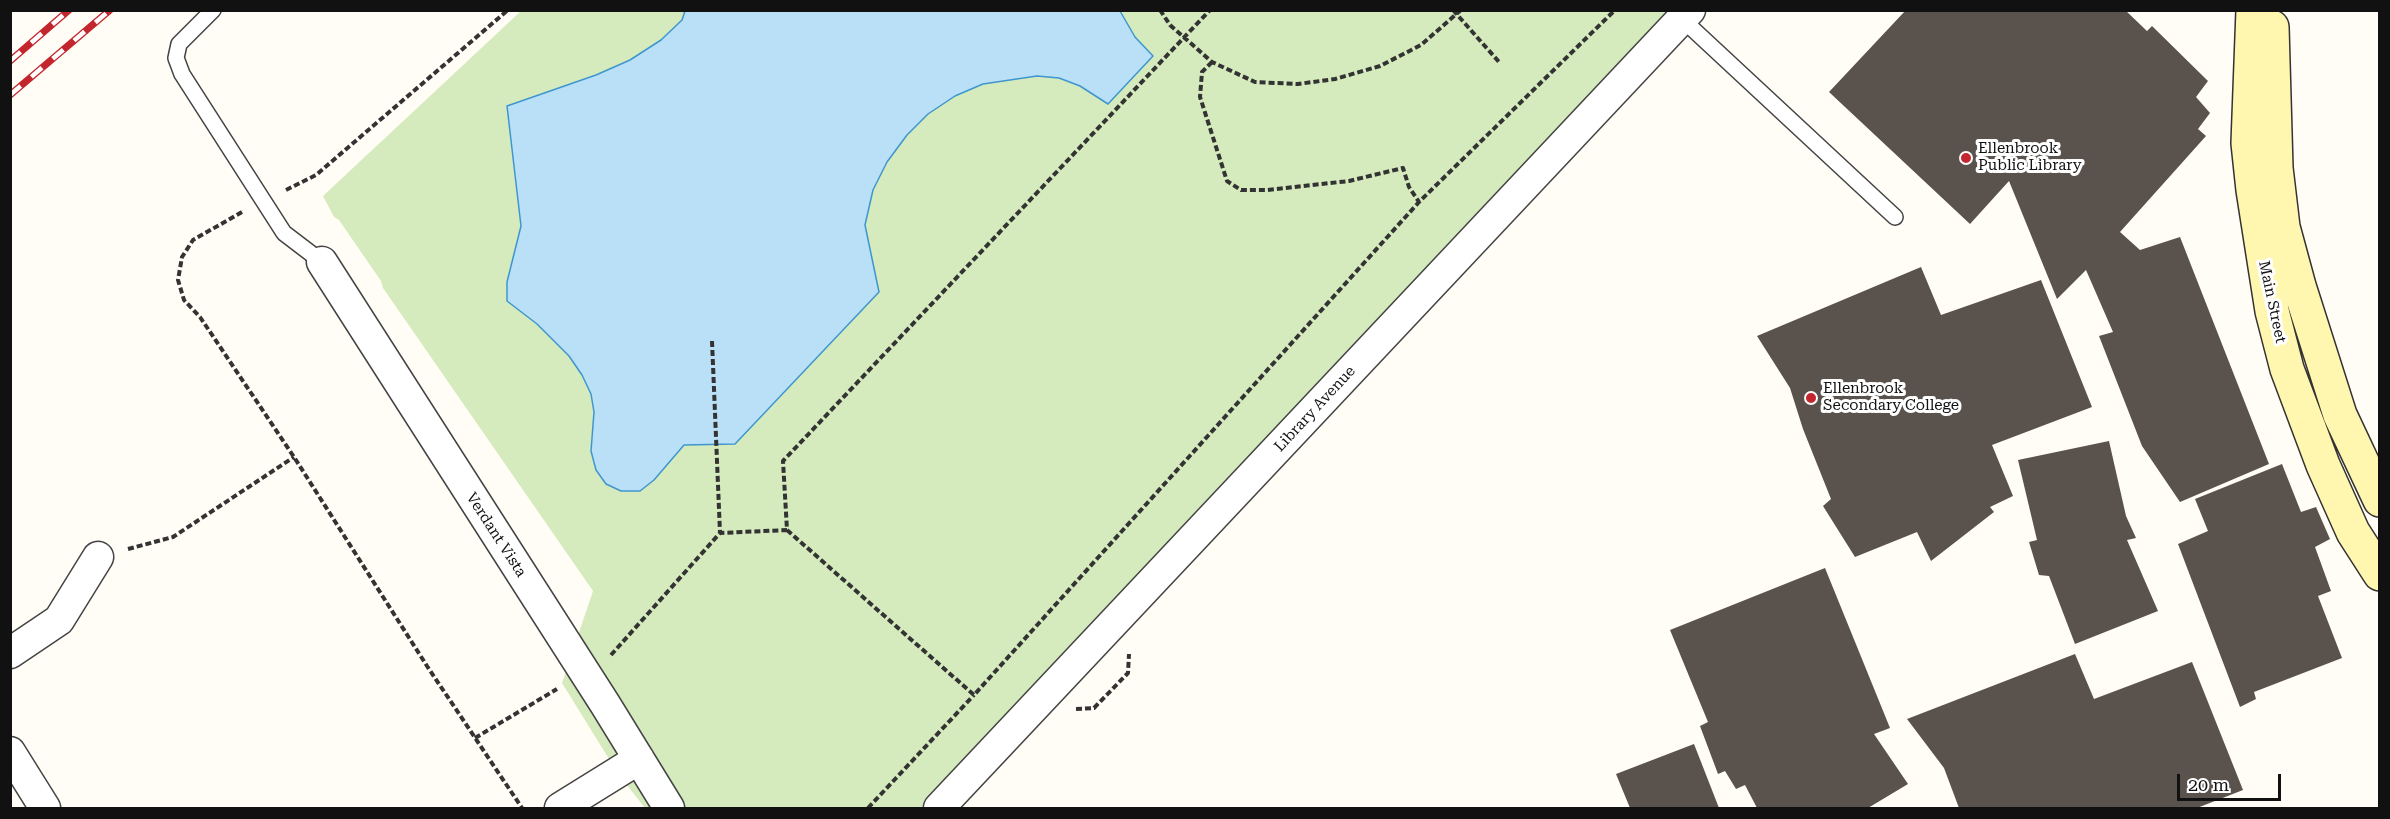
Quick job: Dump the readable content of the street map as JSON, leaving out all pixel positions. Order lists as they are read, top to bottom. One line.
{"streets":{"main road":["Main Street"],"street":["Library Avenue","Verdant Vista"]},"places":["Ellenbrook Public Library","Ellenbrook Secondary College"],"scale_bar":"20 m"}
